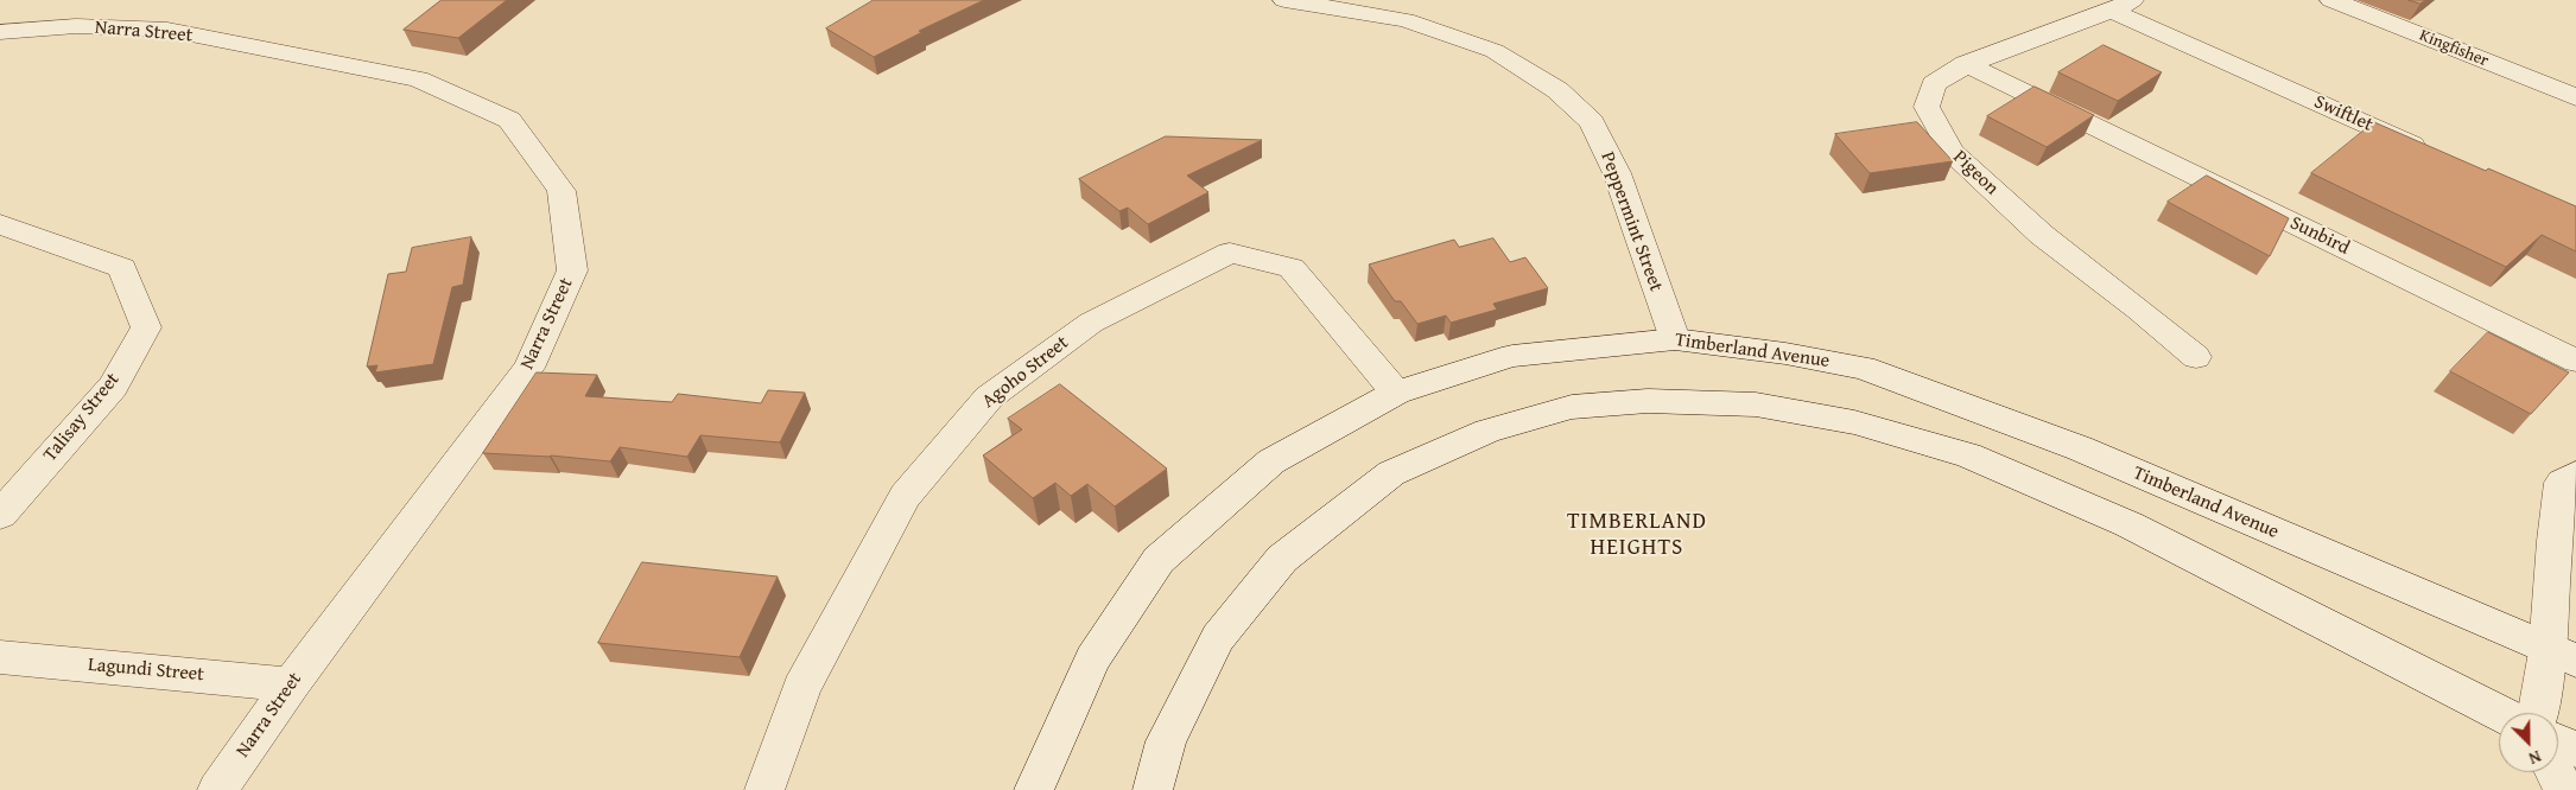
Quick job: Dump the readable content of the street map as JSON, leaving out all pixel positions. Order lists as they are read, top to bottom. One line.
{"streets":{"street":["Narra Street","Kingfisher","Swiftlet","Pigeon","Peppermint Street","Sunbird","Timberland Avenue","Agoho Street","Talisay Street","Lagundi Street"]},"crossings":[["Narra Street","Lagundi Street"],["Swiftlet","Pigeon"],["Pigeon","Sunbird"],["Peppermint Street","Timberland Avenue"],["Timberland Avenue","Agoho Street"]],"districts":["TIMBERLAND HEIGHTS"],"north":"bottom right"}
